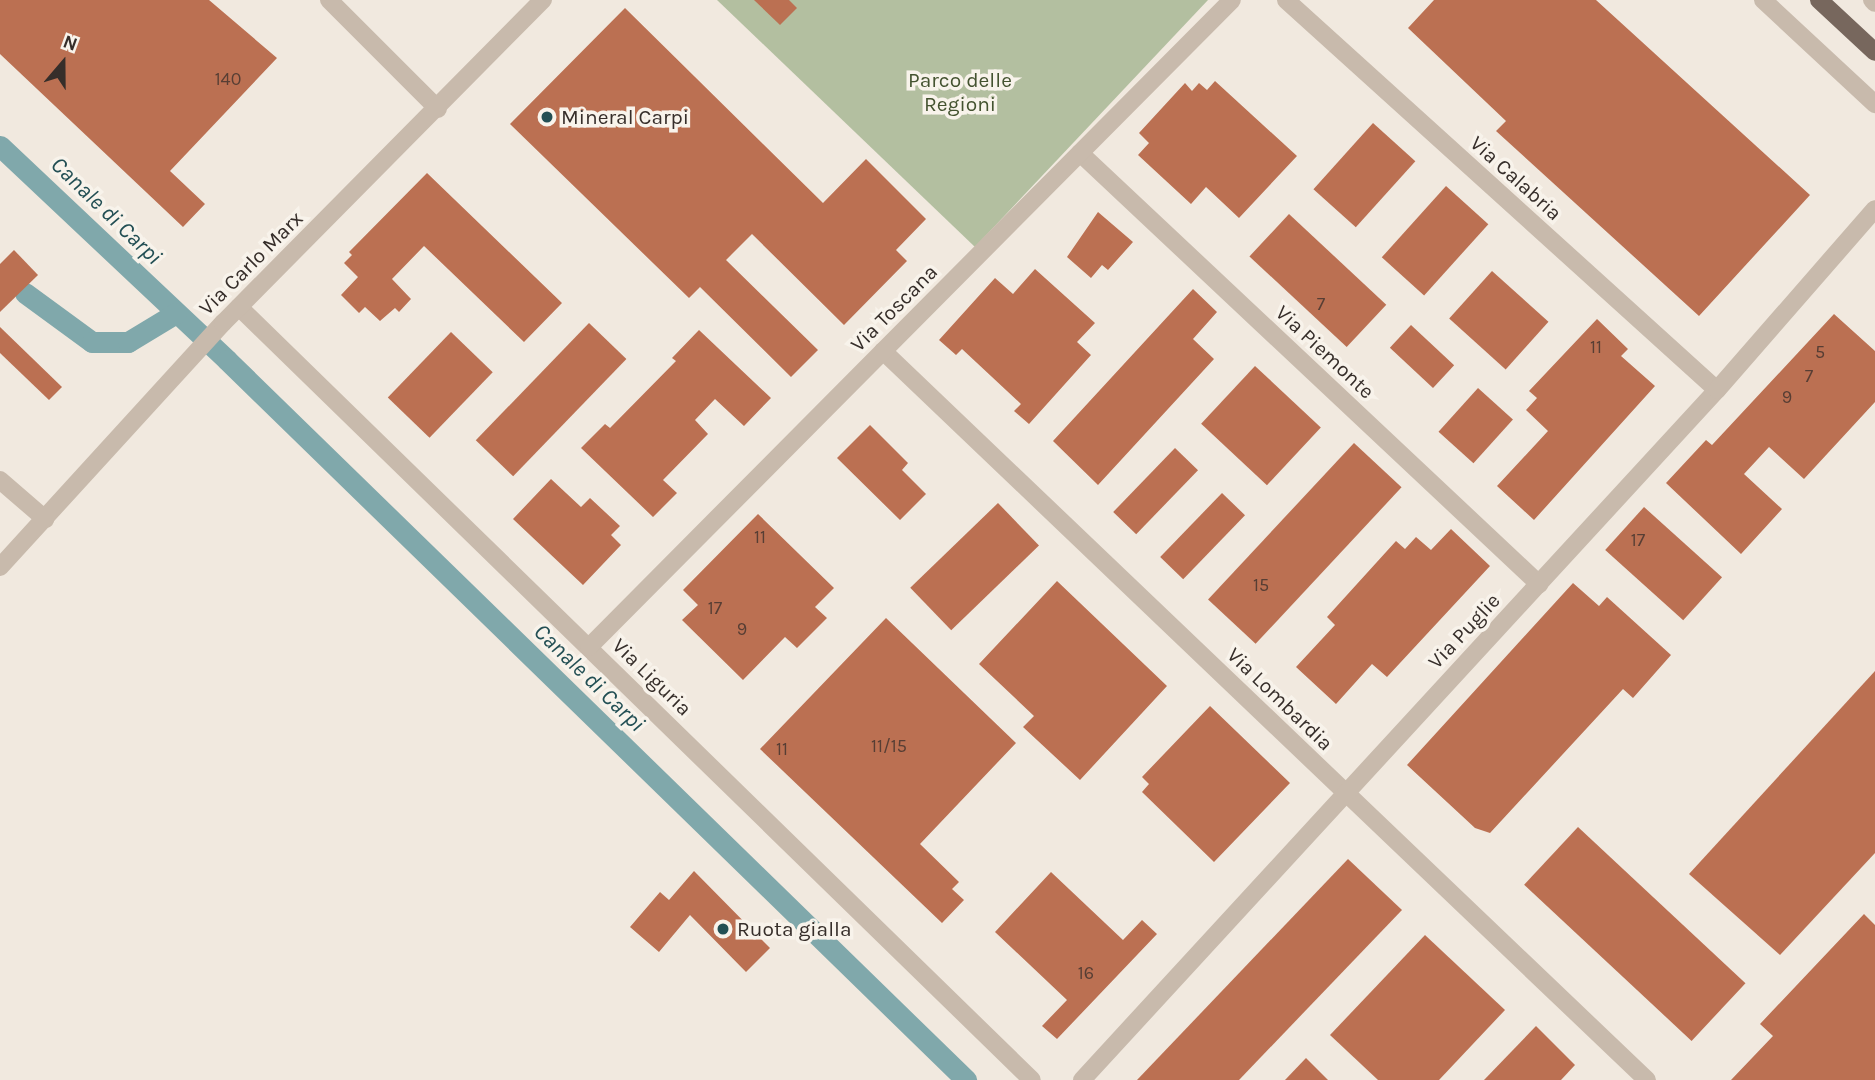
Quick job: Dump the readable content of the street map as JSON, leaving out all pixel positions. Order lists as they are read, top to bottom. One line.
{"streets":{"street":["Via Calabria","Via Carlo Marx","Via Toscana","Via Piemonte","Via Puglie","Via Liguria","Via Lombardia"]},"crossings":[["Via Calabria","Via Puglie"],["Via Carlo Marx","Via Liguria"],["Via Toscana","Via Piemonte"],["Via Toscana","Via Liguria"],["Via Toscana","Via Lombardia"],["Via Piemonte","Via Puglie"],["Via Puglie","Via Lombardia"]],"water":["Canale di Carpi"],"parks":["Parco delle Regioni"],"places":["Mineral Carpi","Ruota gialla"],"house_numbers":["140","7","11","5","7","9","11","17","15","17","9","11/15","11","16"],"north":"top"}
